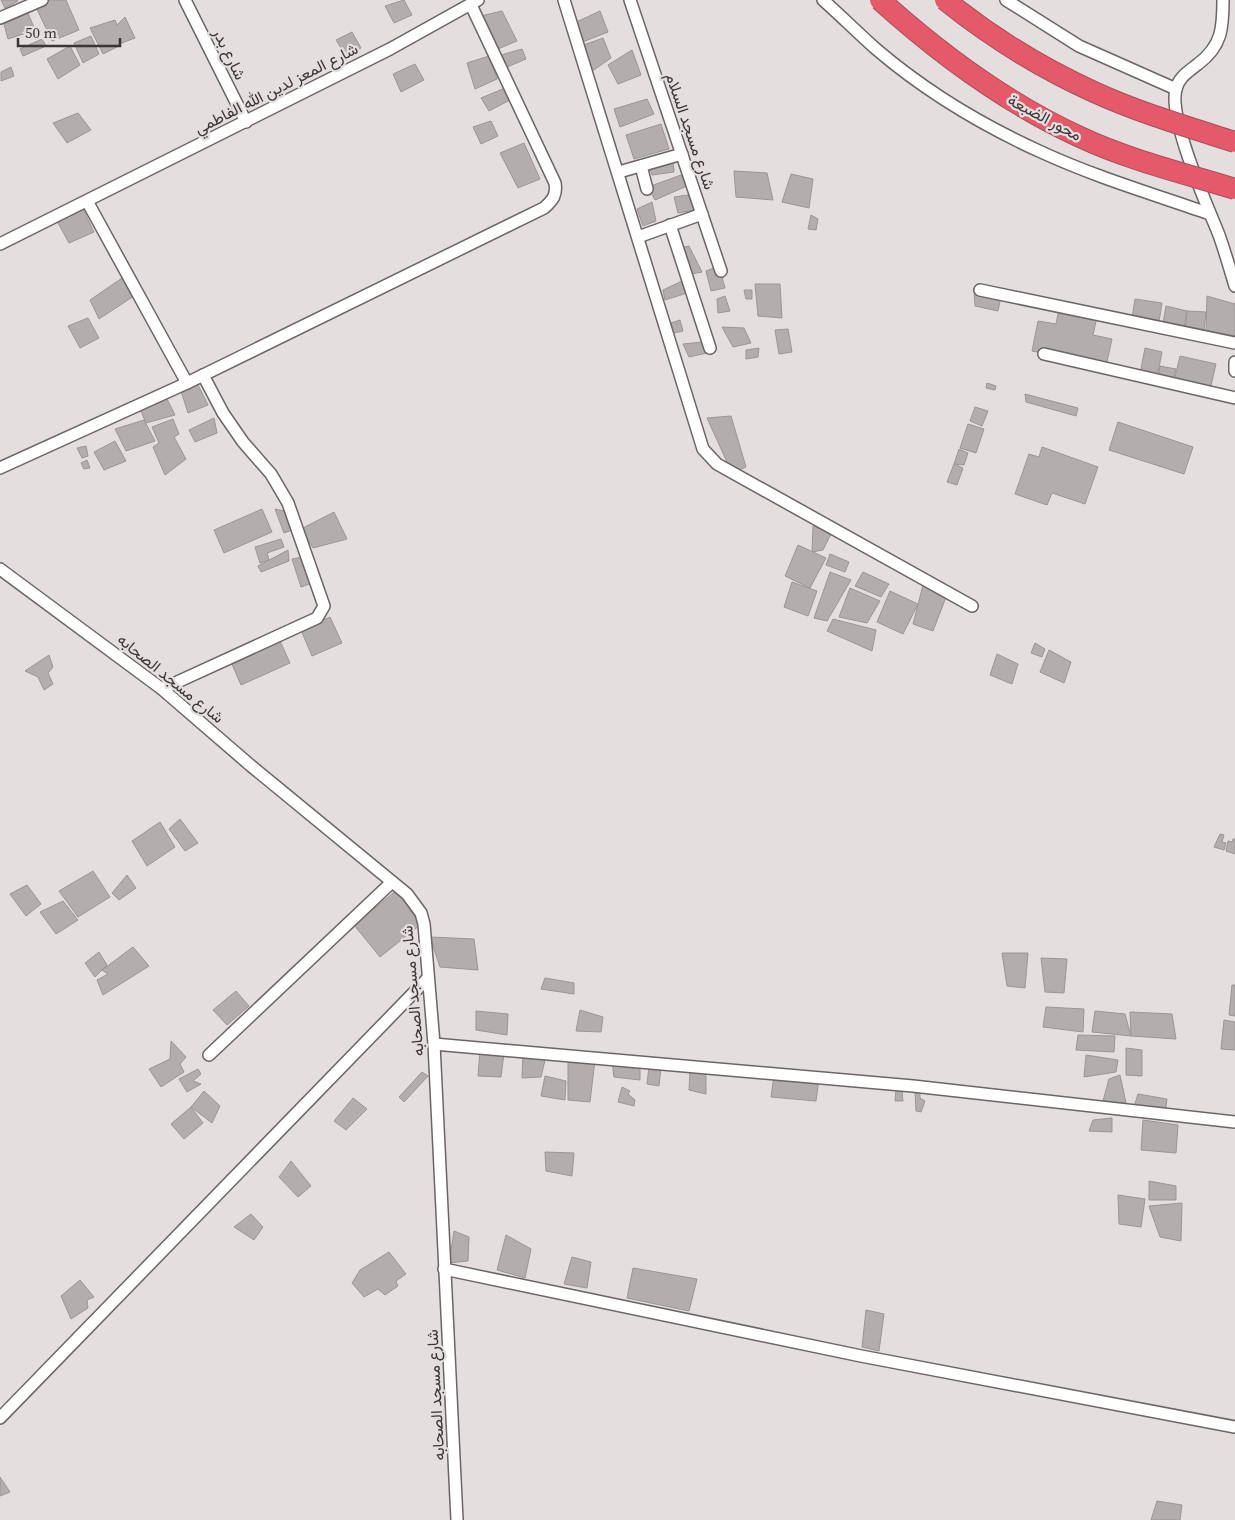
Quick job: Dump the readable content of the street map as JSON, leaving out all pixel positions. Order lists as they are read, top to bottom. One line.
{"streets":{"highway":["محور الضبعة"],"street":["شارع بدر","شارع المعز لدين الله الفاطمي","شارع مسجد السلام","شارع مسجد الصحابه"]},"crossings":[["شارع بدر","شارع المعز لدين الله الفاطمي"]],"scale_bar":"50 m"}
